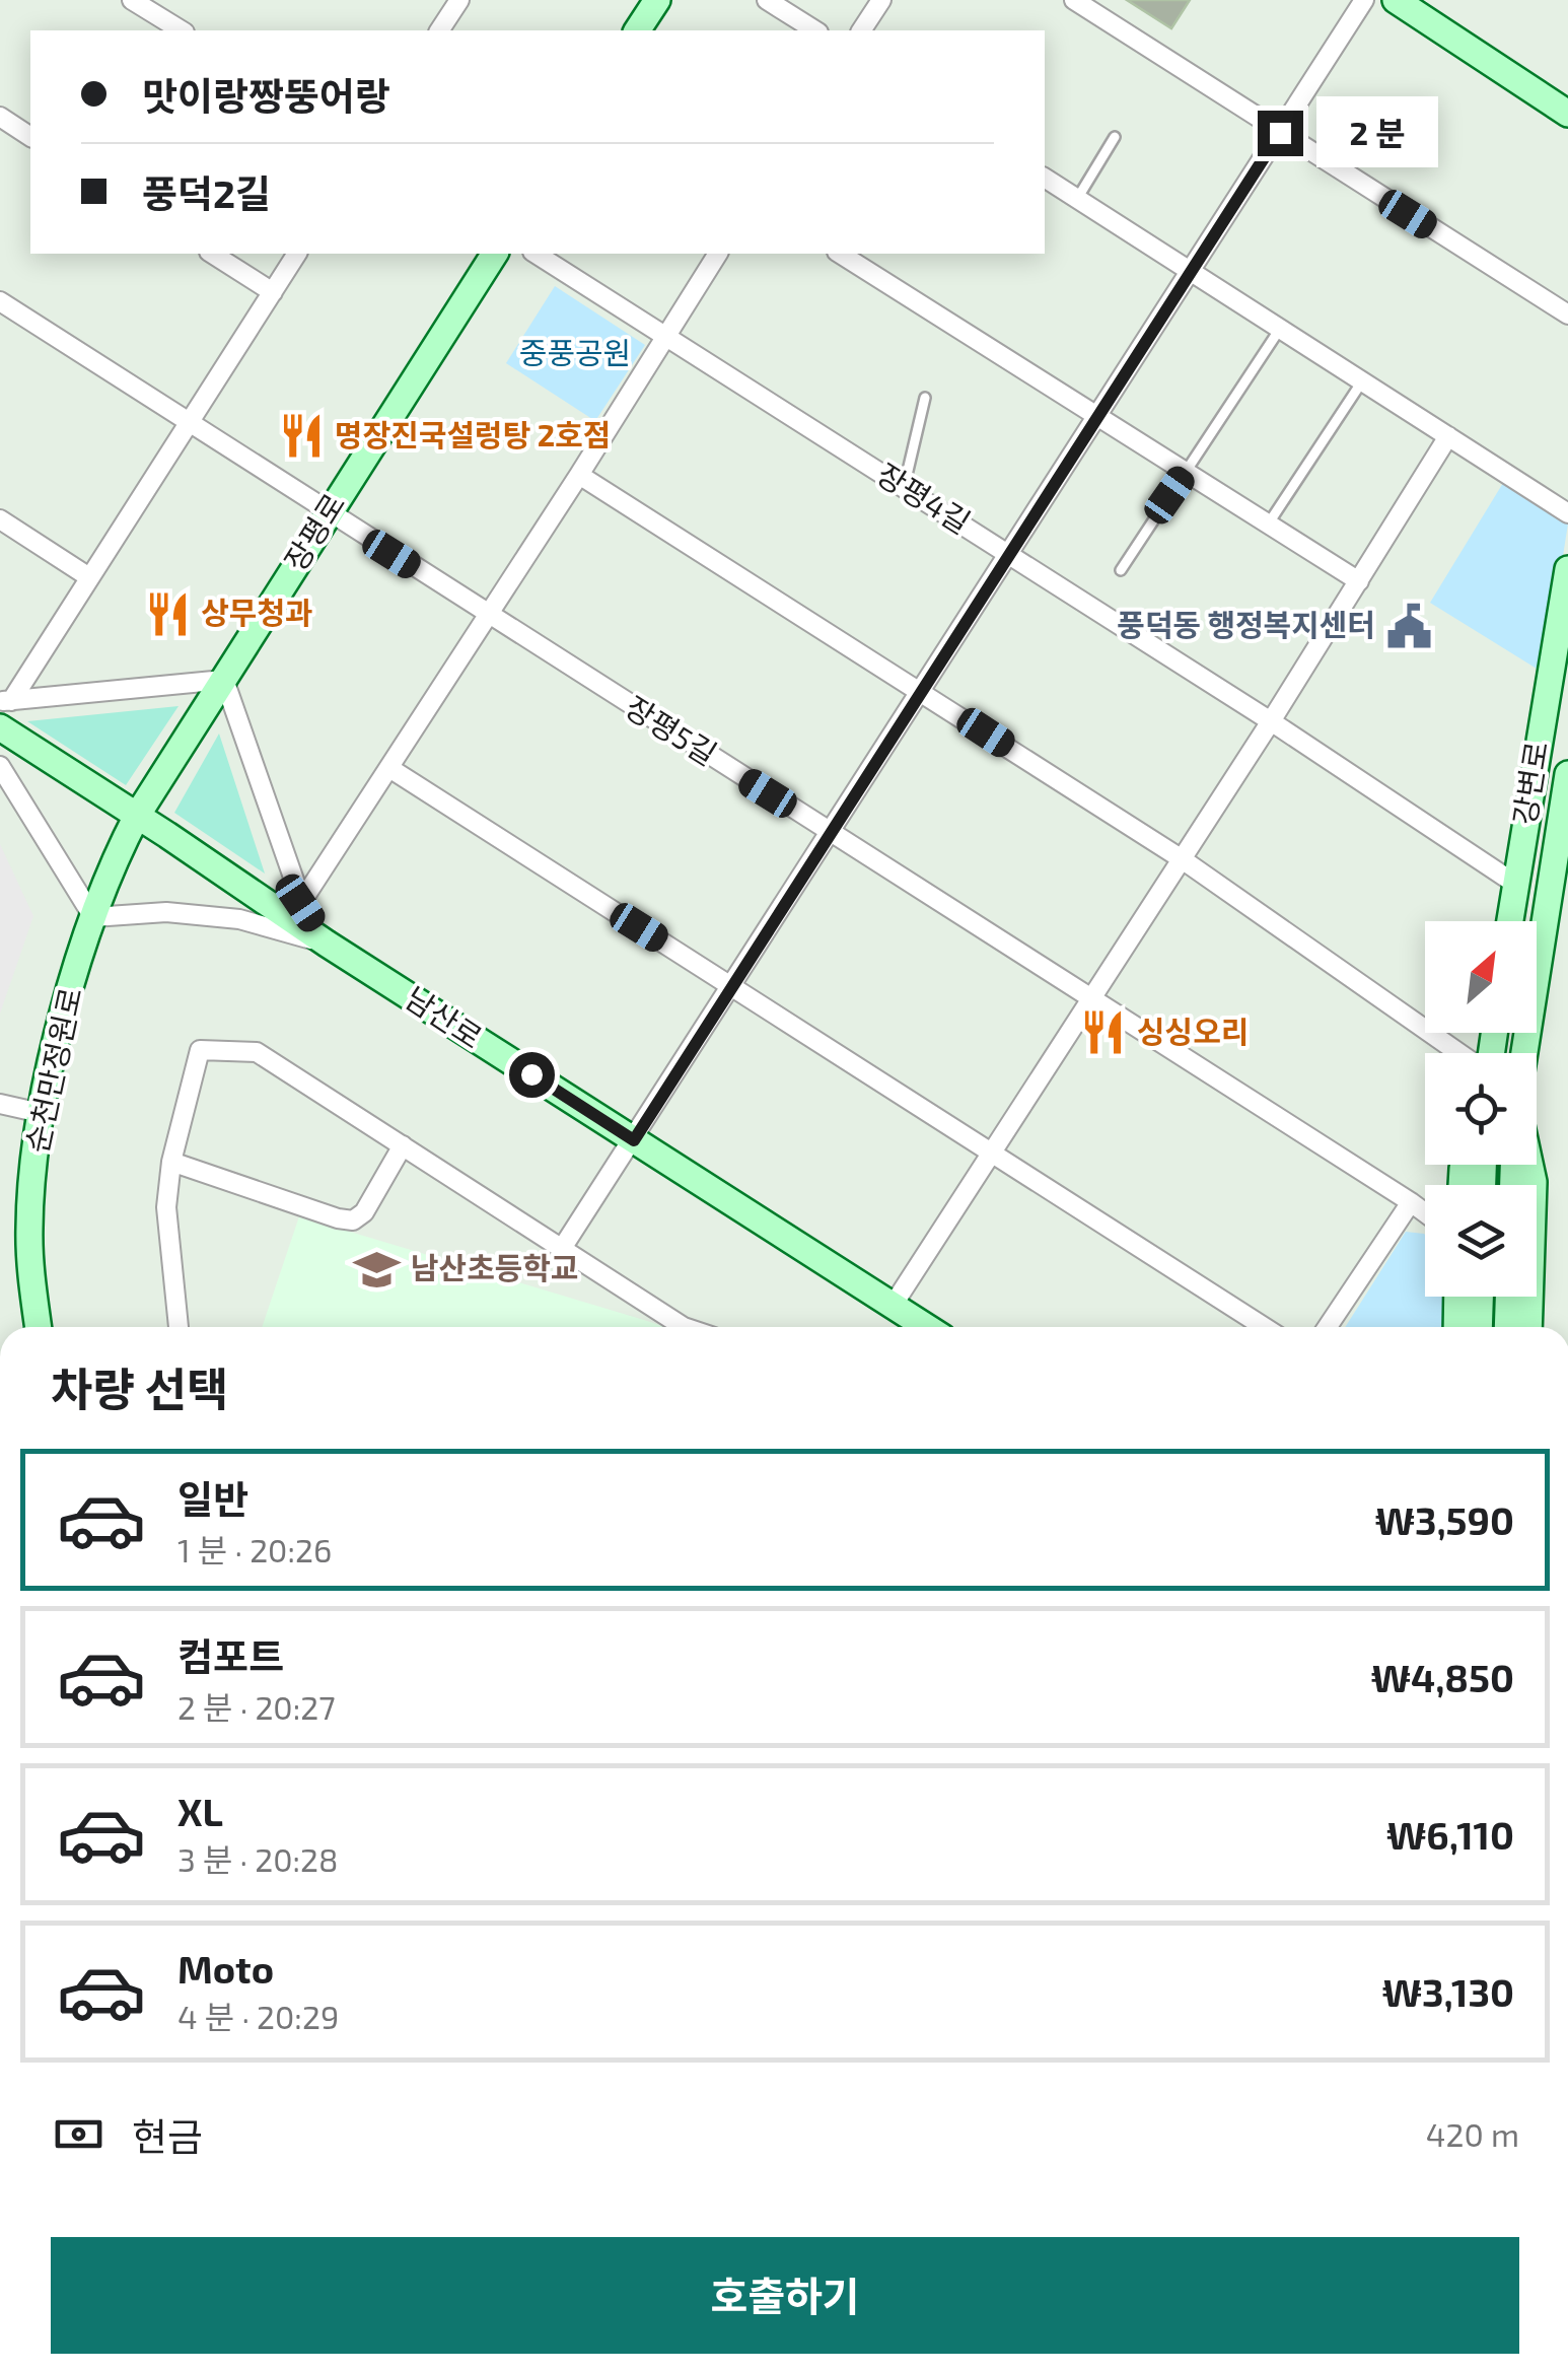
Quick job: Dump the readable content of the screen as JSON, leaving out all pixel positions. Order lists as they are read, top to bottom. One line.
{"streets":{"main road":["장평로","강변로","남산로","순천만정원로"],"street":["장평4길","장평5길"]},"crossings":[["장평4길","강변로"],["장평로","장평5길"],["장평로","남산로"],["장평로","순천만정원로"],["남산로","순천만정원로"]],"parks":["중풍공원"],"places":{"restaurant":["명장진국설렁탕 2호점","상무청과","싱싱오리"],"public building":["풍덕동 행정복지센터"],"school or university":["남산초등학교"]},"north":"top right","page":{"banner":["맛이랑짱뚱어랑","풍덕2길"],"bubble":"2 분","heading":"차량 선택","list":[{"name":"일반","note":"1 분 · 20:26","value":"₩3,590"},{"name":"컴포트","note":"2 분 · 20:27","value":"₩4,850"},{"name":"XL","note":"3 분 · 20:28","value":"₩6,110"},{"name":"Moto","note":"4 분 · 20:29","value":"₩3,130"}],"pay":["현금","420 m"],"buttons":"호출하기"}}
